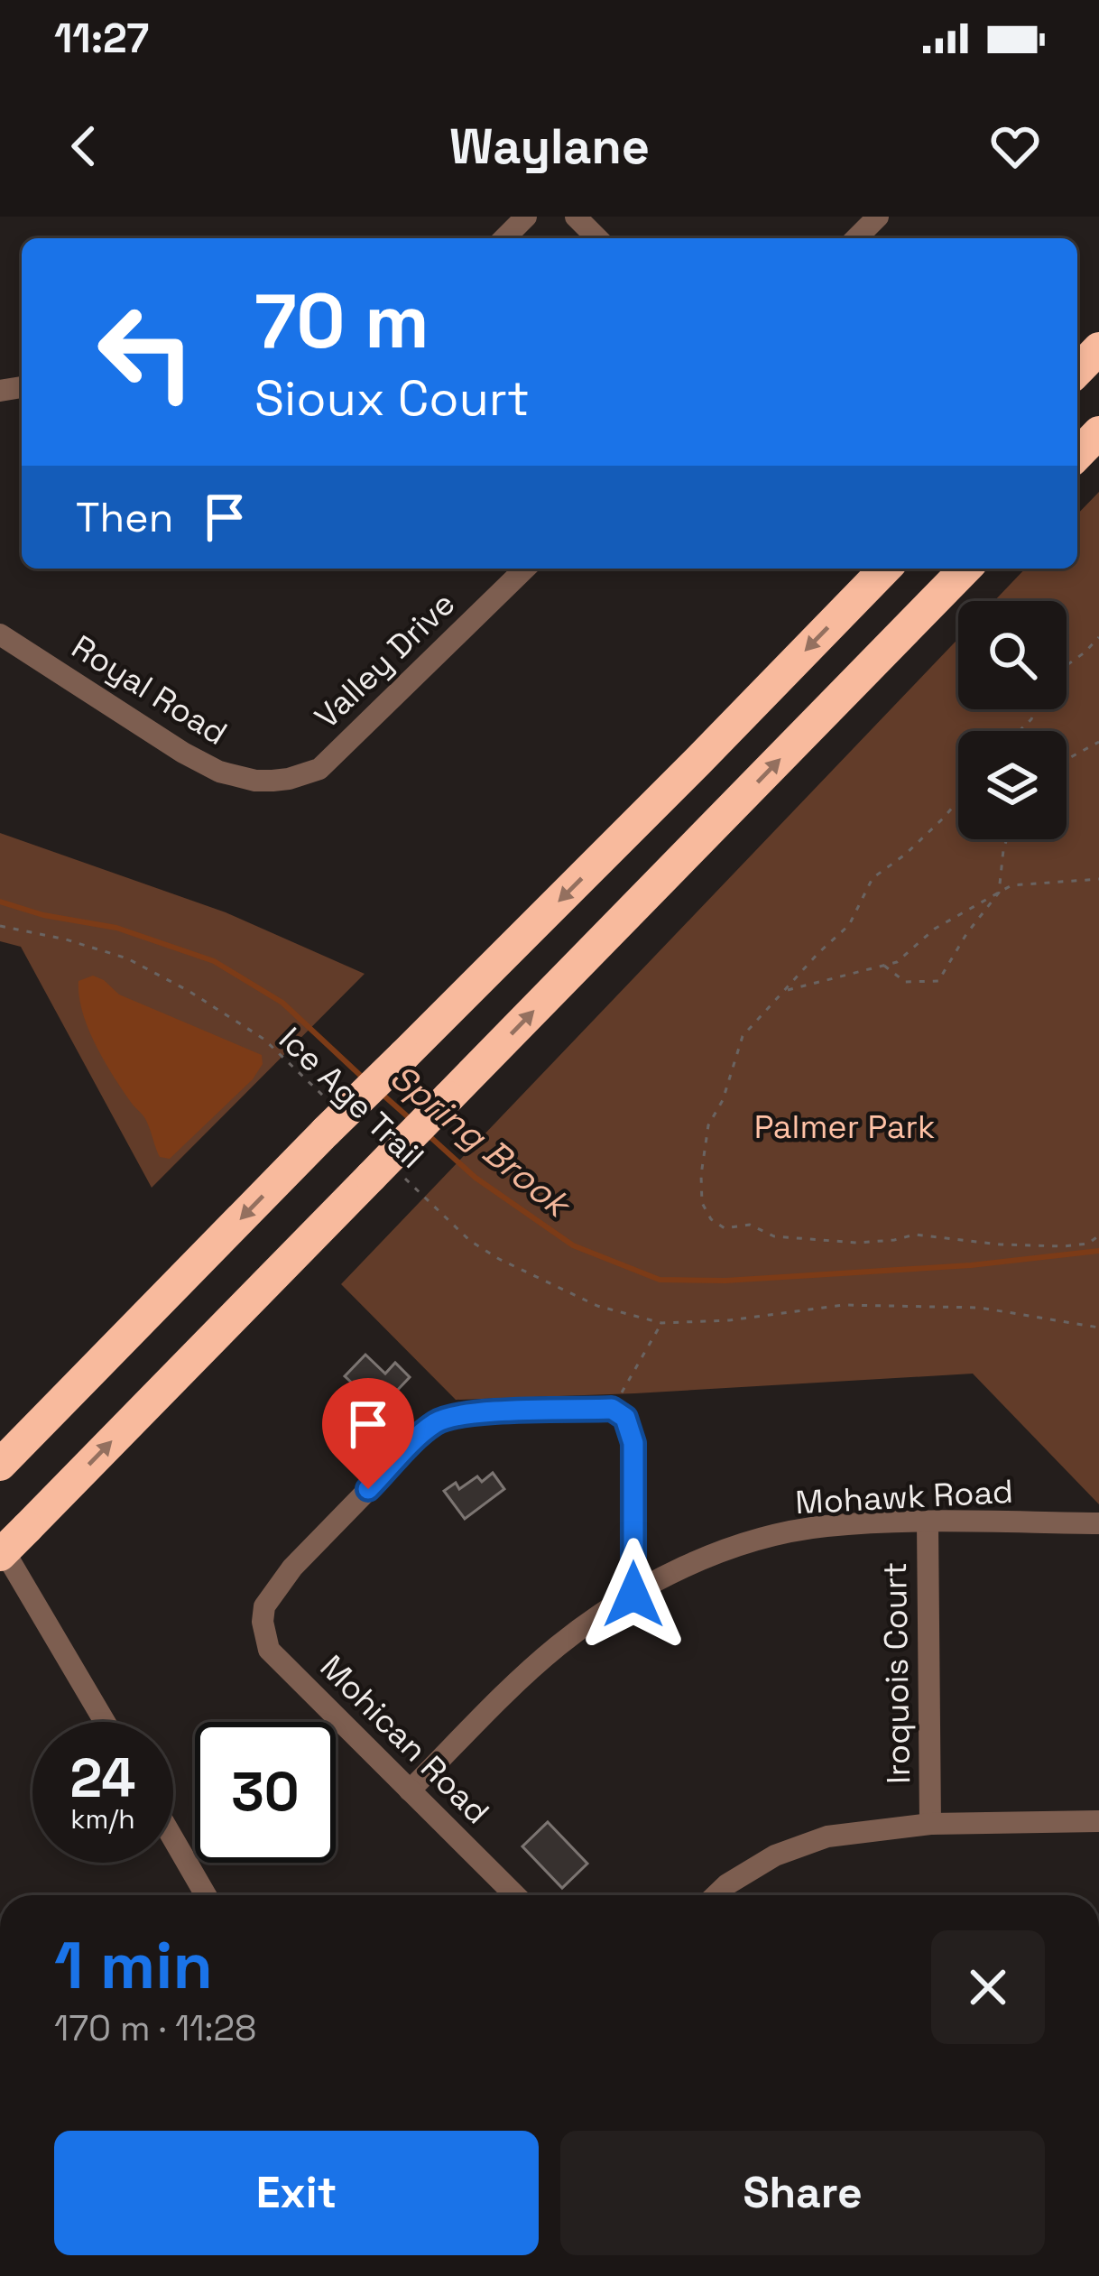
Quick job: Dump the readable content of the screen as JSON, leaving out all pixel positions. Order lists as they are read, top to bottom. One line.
{"streets":{"street":["Valley Drive","Royal Road","Mohawk Road","Iroquois Court","Mohican Road"],"path":["Ice Age Trail"]},"crossings":[["Valley Drive","Royal Road"],["Mohawk Road","Iroquois Court"],["Mohawk Road","Mohican Road"]],"water":["Spring Brook"],"parks":["Palmer Park"],"page":{"status":"11:27","header":"Waylane","turn":["70 m","Sioux Court"],"then":"Then","speed":"24 km/h","limit":"30","heading":["1 min","170 m · 11:28"],"buttons":["Exit","Share"]}}
